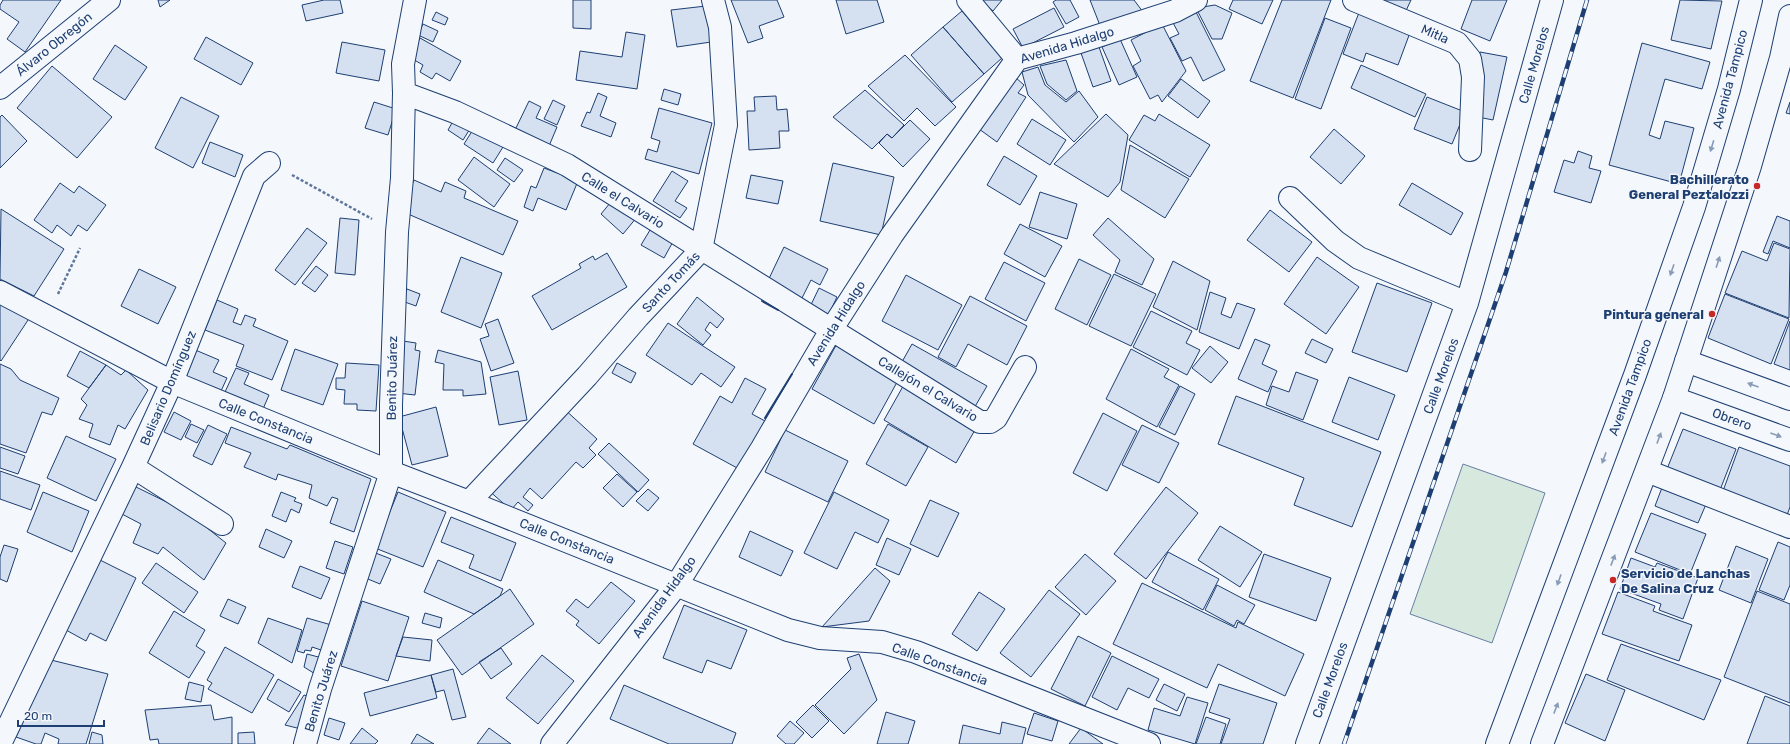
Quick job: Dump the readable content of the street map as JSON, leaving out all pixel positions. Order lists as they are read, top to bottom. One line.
{"streets":{"street":["Mitla","Álvaro Obregón","Avenida Hidalgo","Calle Morelos","Avenida Tampico","Calle el Calvario","Santo Tomás","Benito Juárez","Belisario Domínguez","Callejón el Calvario","Obrero","Calle Constancia"]},"crossings":[["Avenida Hidalgo","Calle el Calvario"],["Avenida Hidalgo","Callejón el Calvario"],["Avenida Hidalgo","Calle Constancia"],["Calle el Calvario","Santo Tomás"],["Calle el Calvario","Benito Juárez"],["Calle el Calvario","Callejón el Calvario"],["Santo Tomás","Calle Constancia"],["Benito Juárez","Calle Constancia"],["Belisario Domínguez","Calle Constancia"]],"places":["Bachillerato General Peztalozzi","Pintura general","Servicio de Lanchas De Salina Cruz"],"scale_bar":"20 m"}
